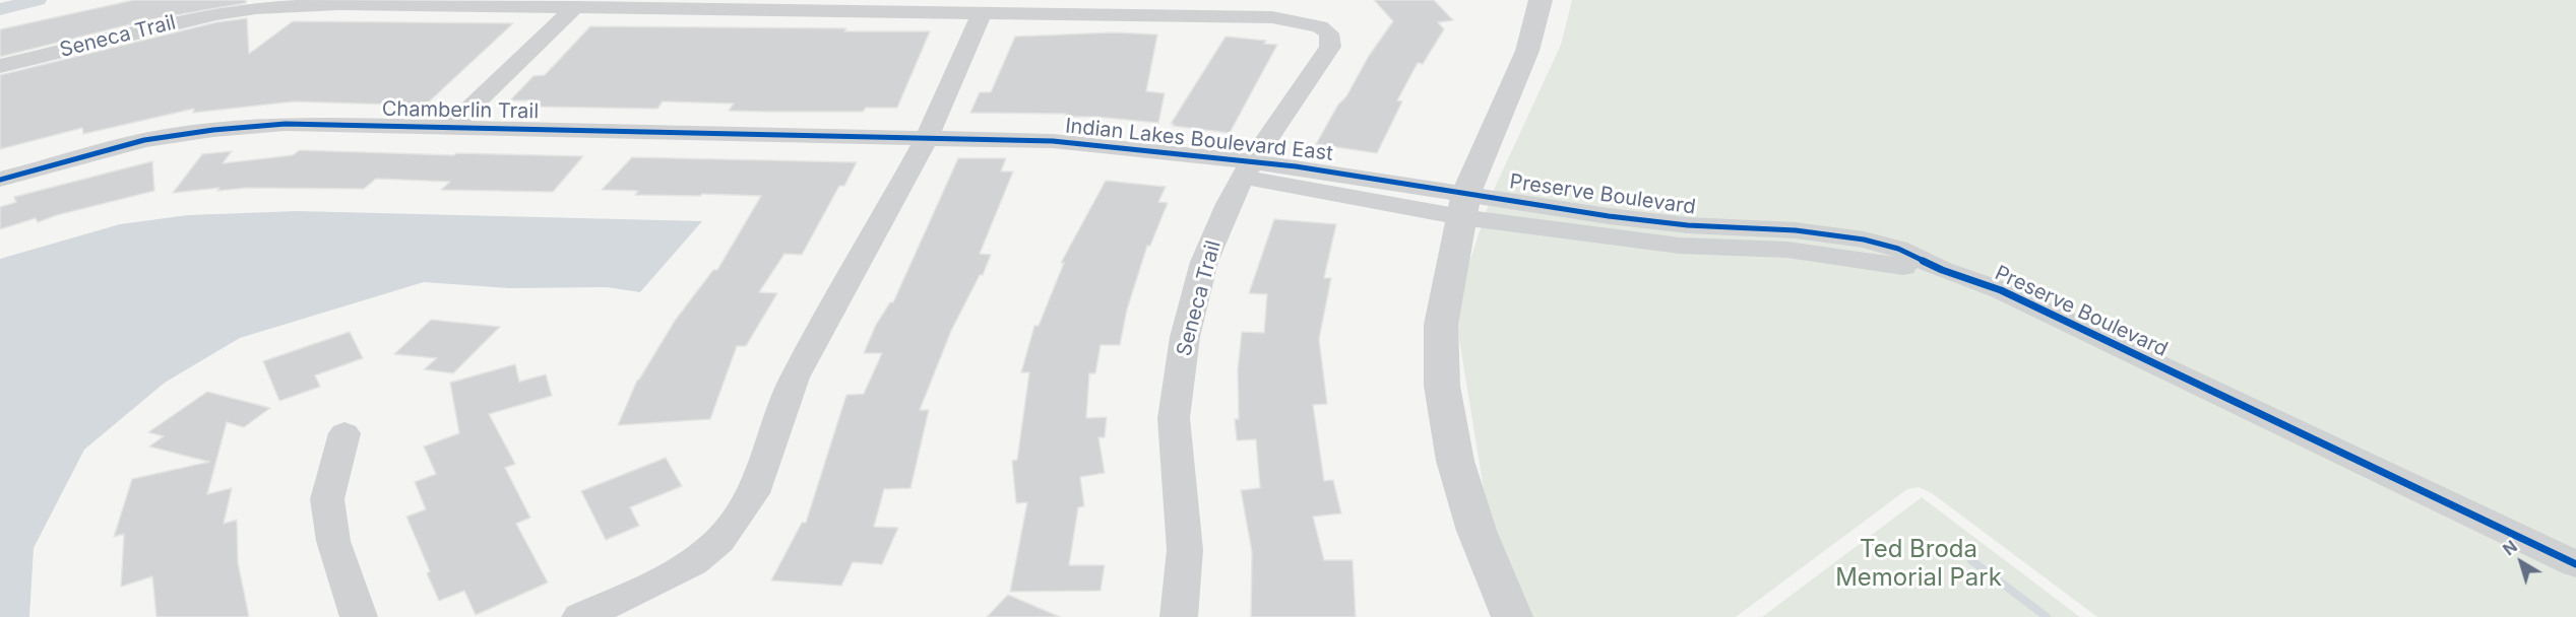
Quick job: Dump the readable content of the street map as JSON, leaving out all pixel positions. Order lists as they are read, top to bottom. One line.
{"streets":{"street":["Seneca Trail","Chamberlin Trail","Indian Lakes Boulevard East","Preserve Boulevard"]},"crossings":[["Seneca Trail","Indian Lakes Boulevard East"],["Chamberlin Trail","Indian Lakes Boulevard East"],["Indian Lakes Boulevard East","Preserve Boulevard"]],"parks":["Ted Broda Memorial Park"],"north":"top left"}
